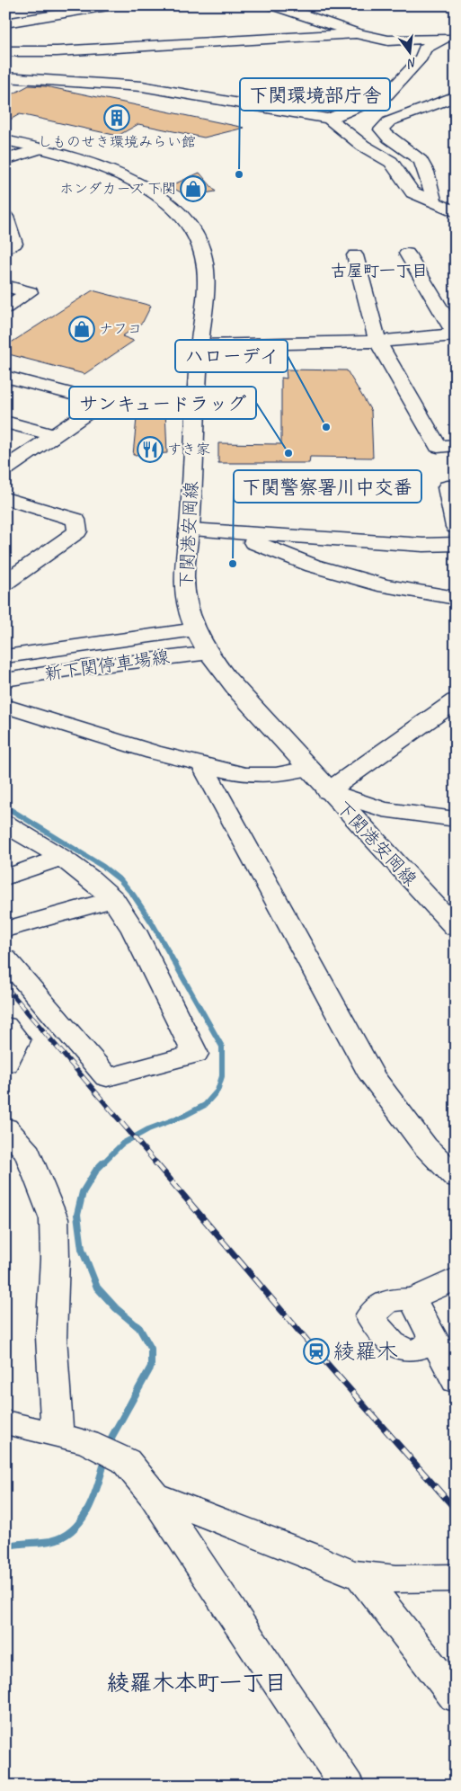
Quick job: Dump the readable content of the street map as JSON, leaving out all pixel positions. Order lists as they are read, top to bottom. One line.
{"streets":{"street":["下関港安岡線","新下関停車場線"]},"crossings":[["下関港安岡線","新下関停車場線"]],"districts":["古屋町一丁目","綾羅木本町一丁目"],"places":{"building":["しものせき環境みらい館"],"other":["下関環境部庁舎","ハローデイ","サンキュードラッグ","下関警察署川中交番"],"shop":["ホンダカーズ 下関","ナフコ"],"restaurant":["すき家"],"station":["綾羅木"]},"north":"bottom"}
